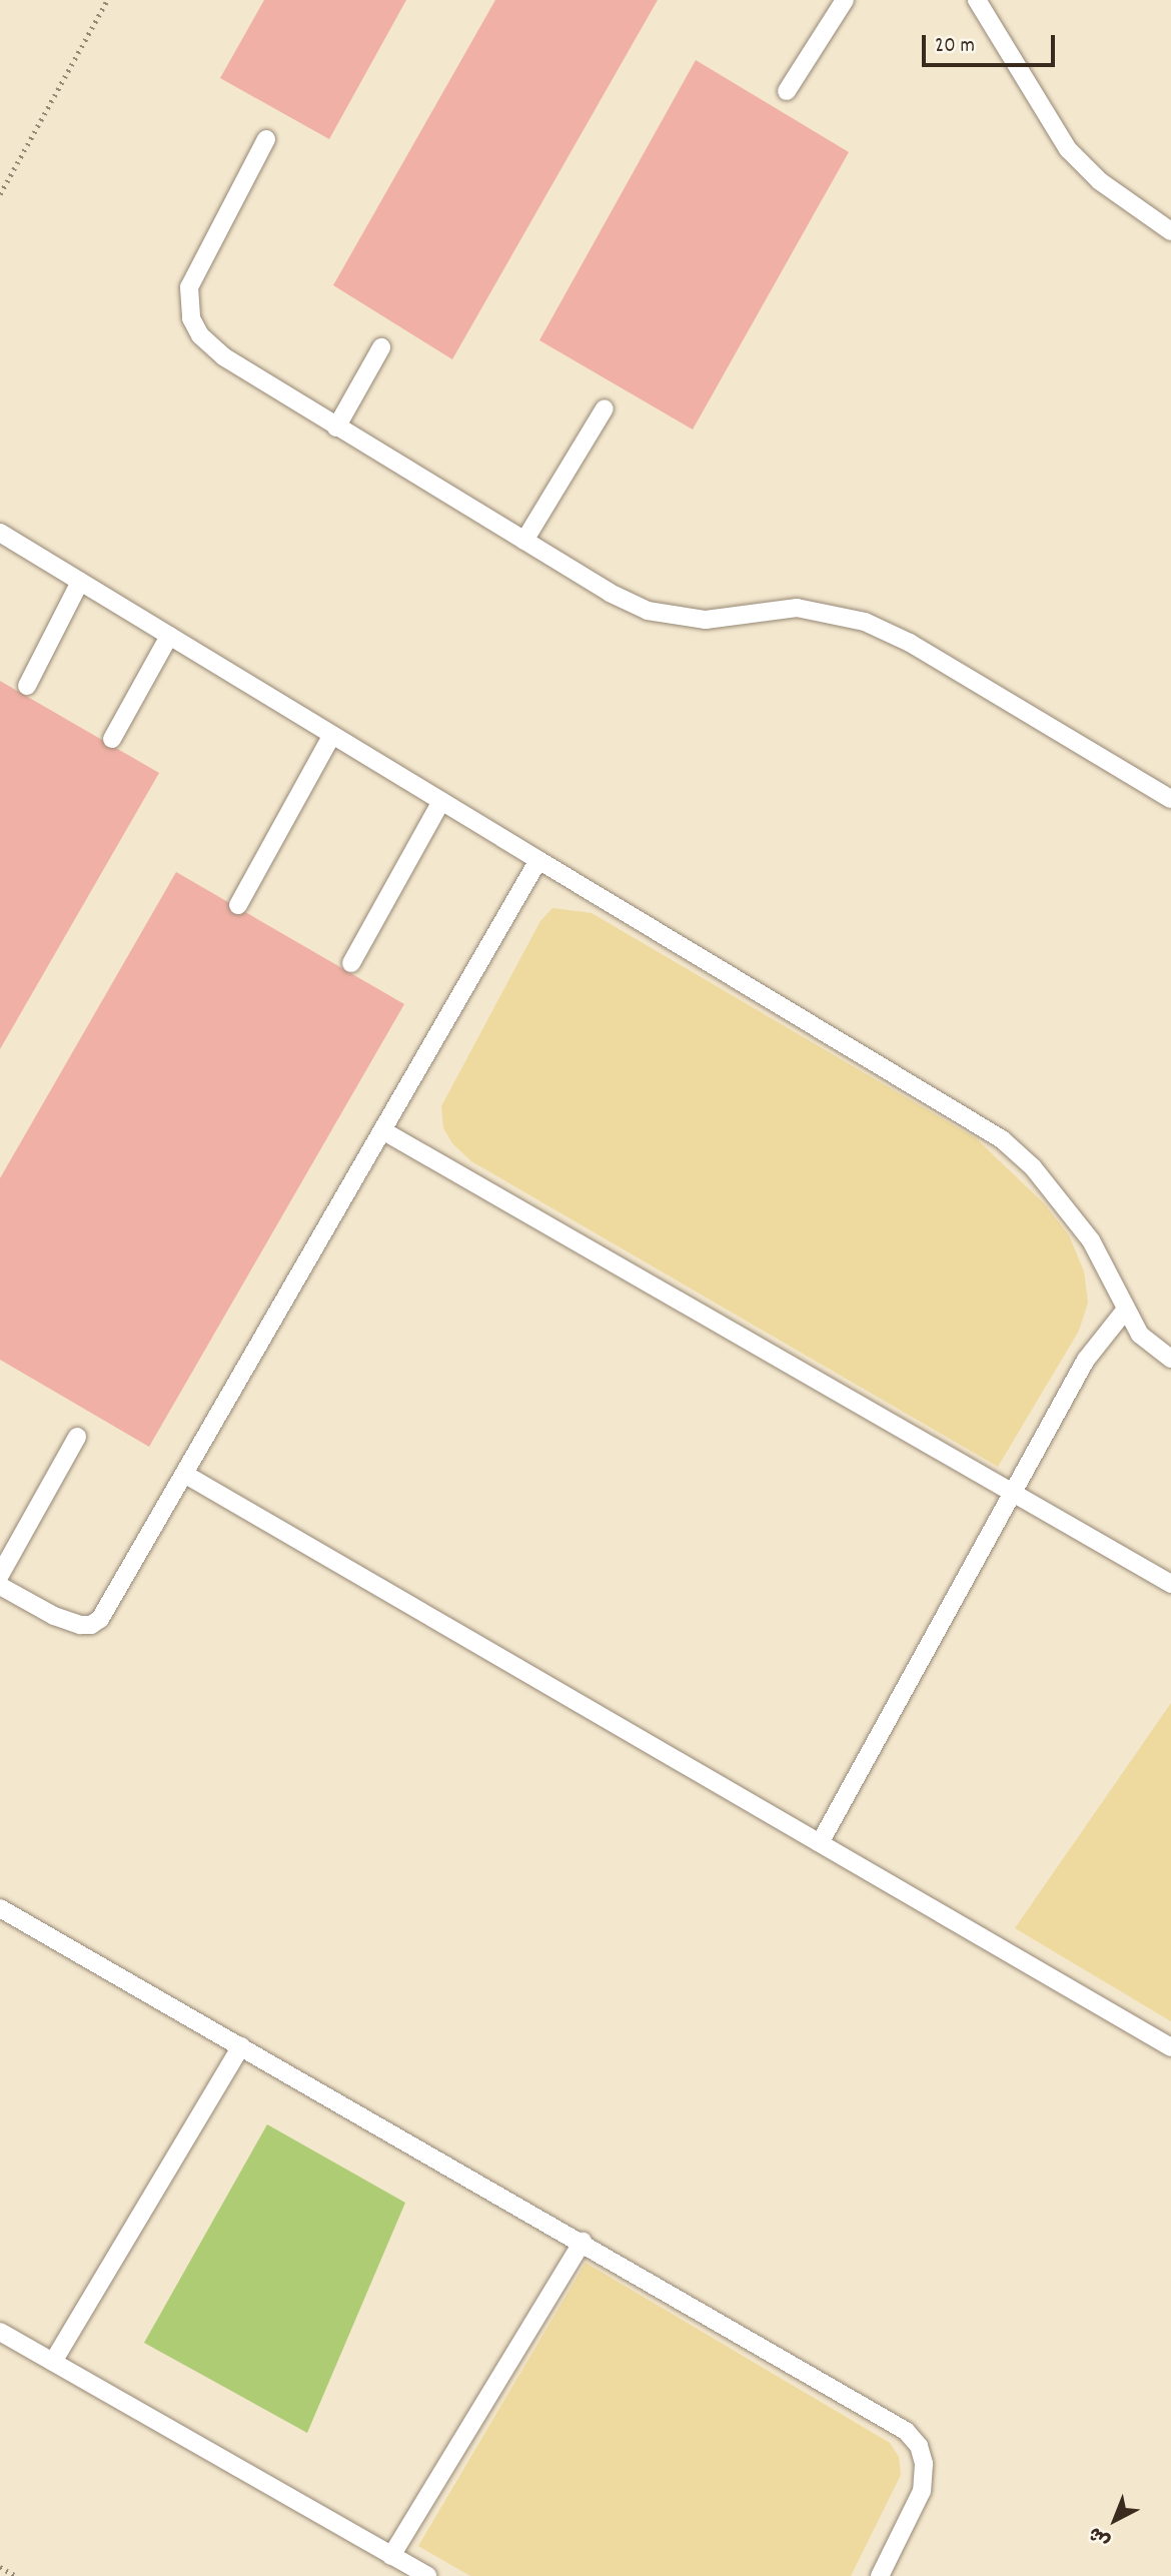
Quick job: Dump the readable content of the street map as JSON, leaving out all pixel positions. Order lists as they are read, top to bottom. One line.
{"scale_bar":"20 m","north":"bottom left"}
